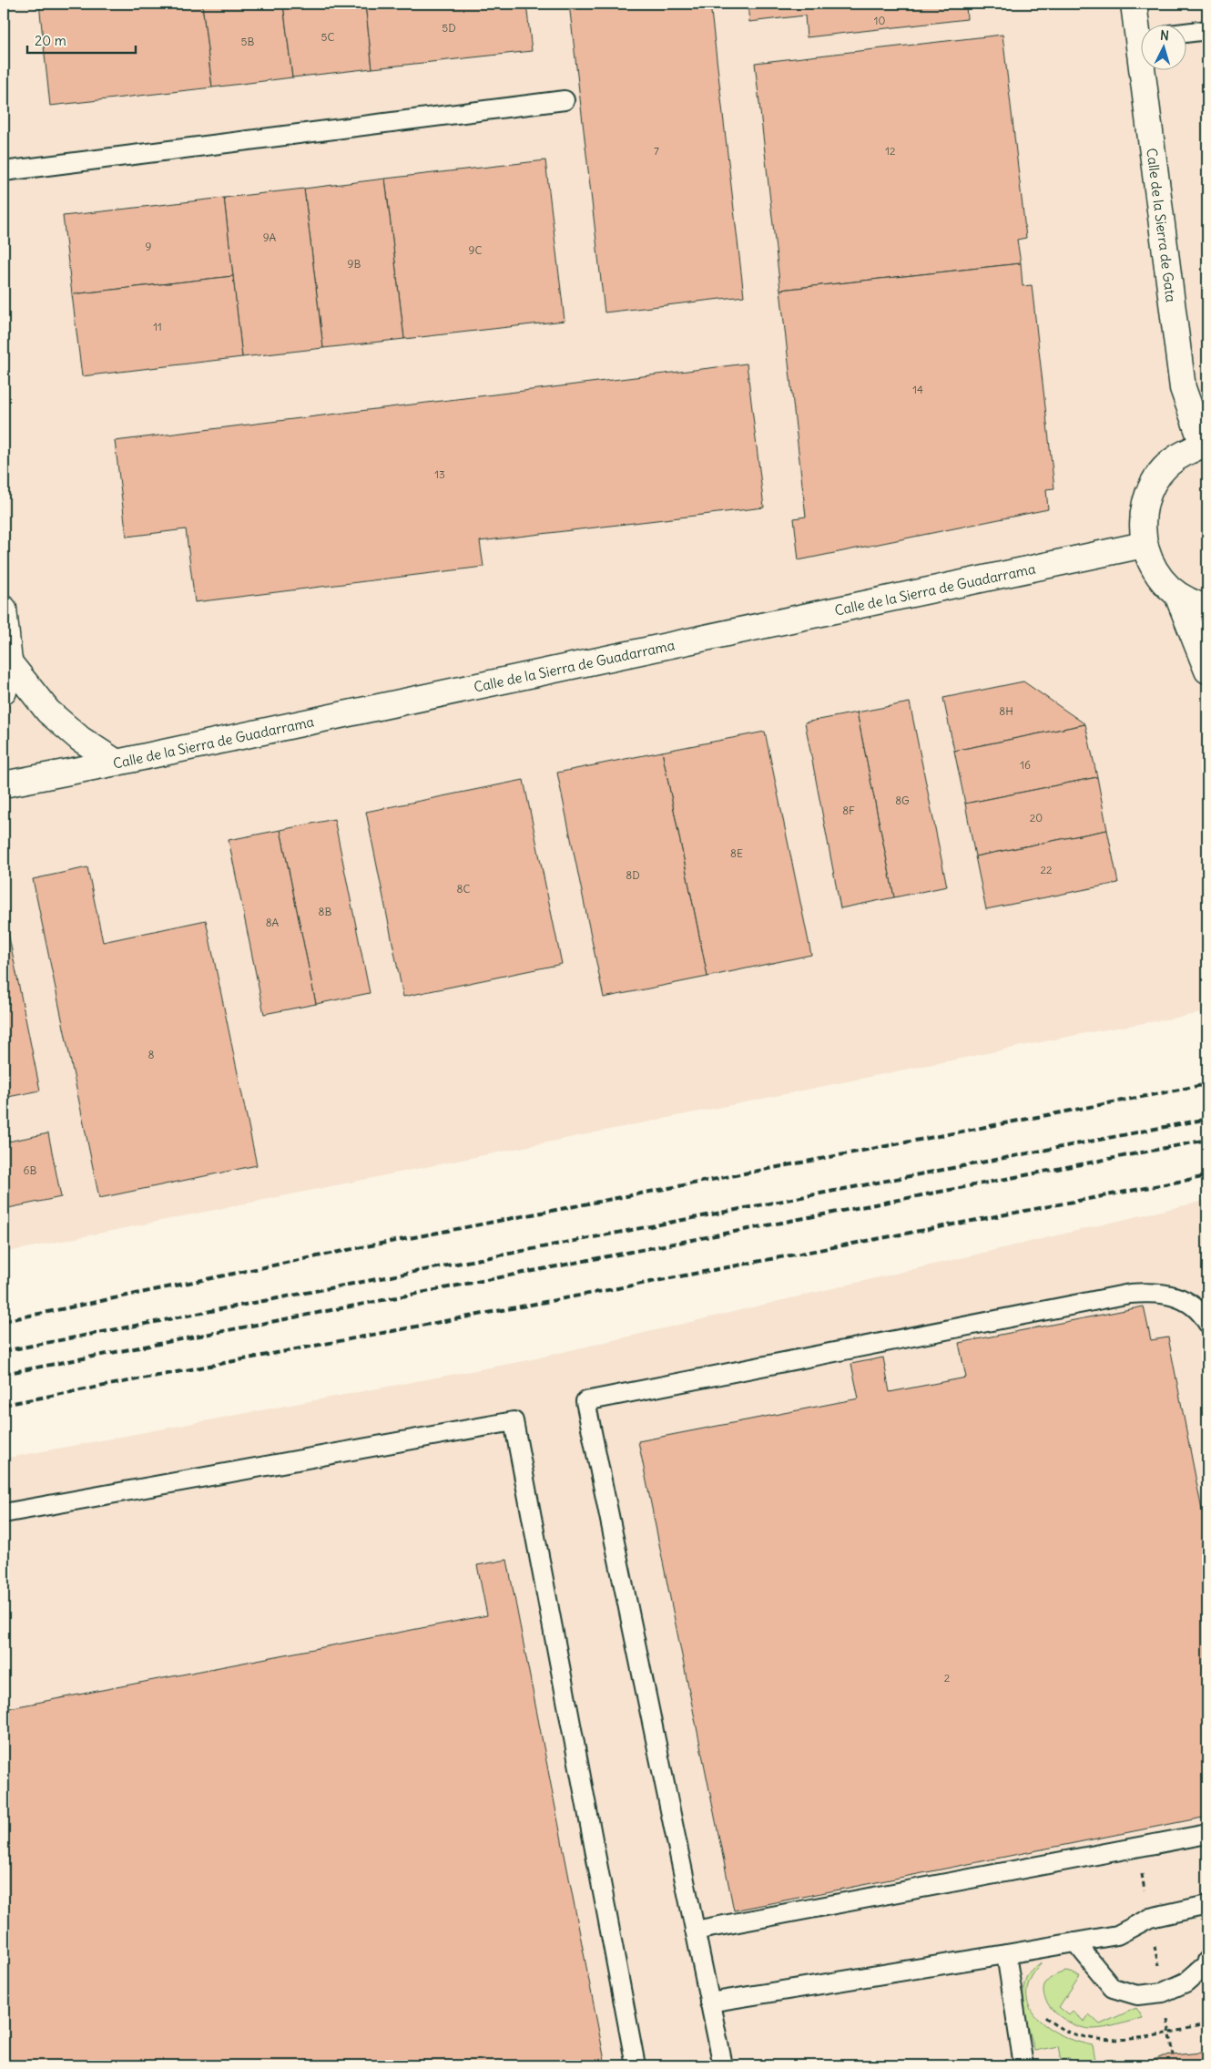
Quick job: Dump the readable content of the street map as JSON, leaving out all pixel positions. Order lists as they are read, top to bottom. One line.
{"streets":{"street":["Calle de la Sierra de Gata","Calle de la Sierra de Guadarrama"]},"house_numbers":["10","5D","5C","5B","7","12","9A","9","9C","9B","11","14","13","8H","16","8G","8F","20","8E","22","8D","8C","8B","8A","8","6B","2"],"scale_bar":"20 m","north":"top"}
